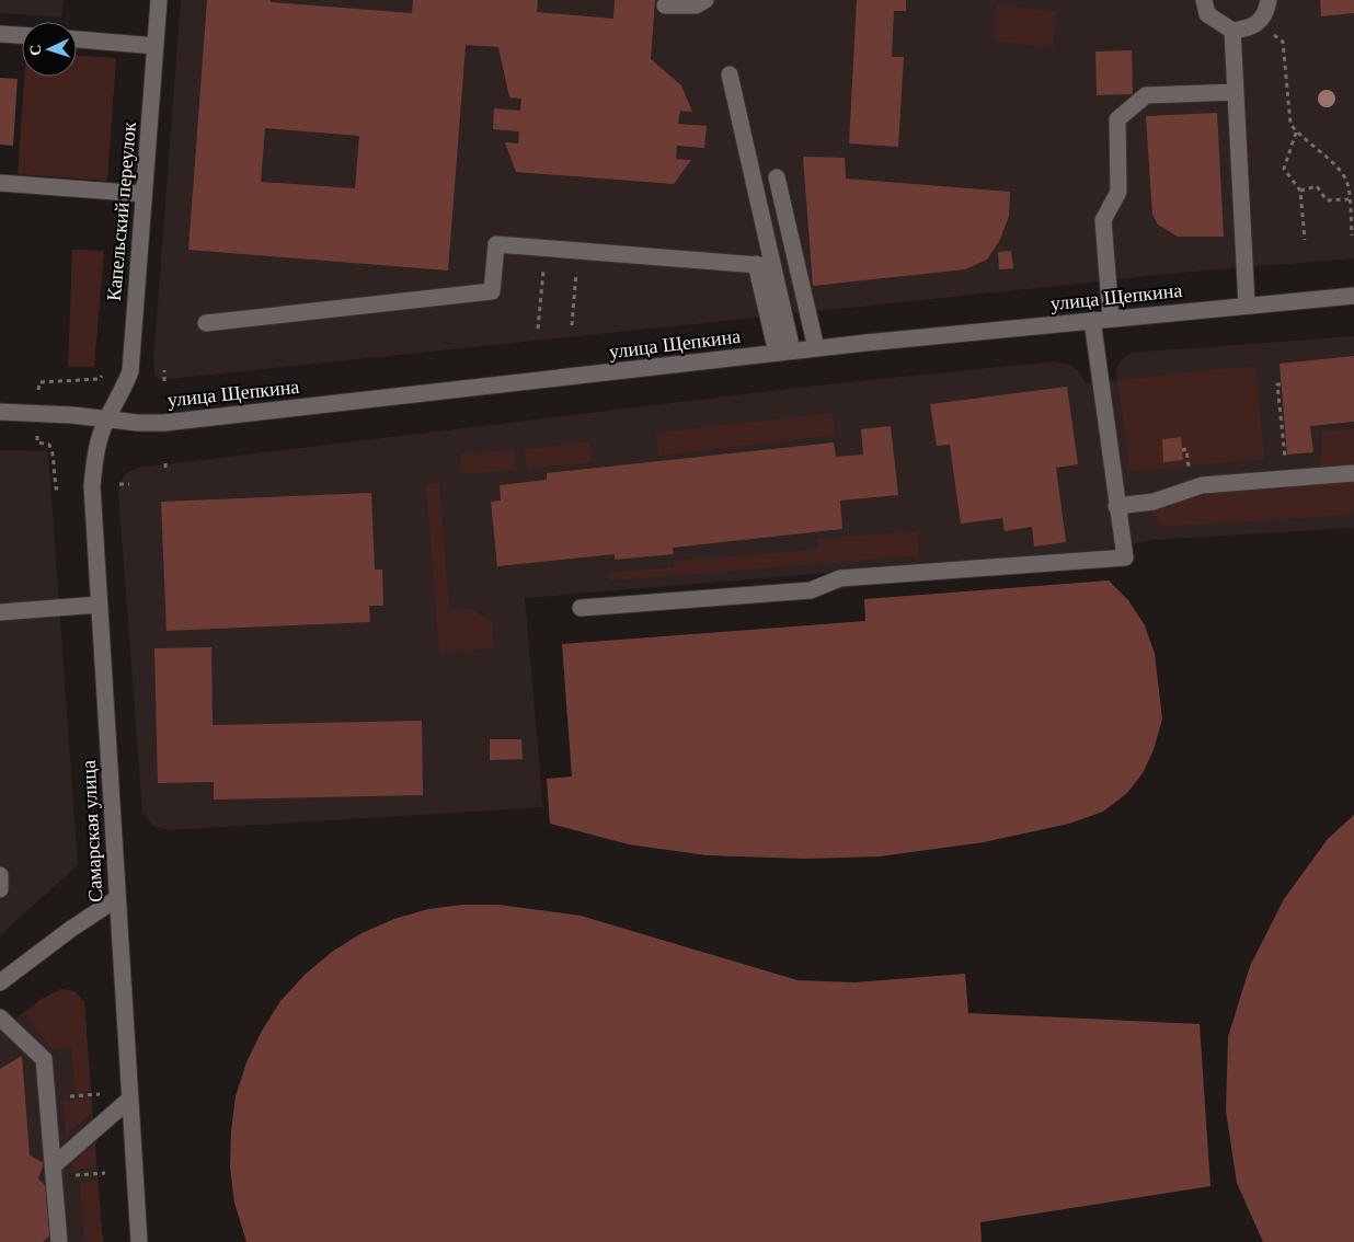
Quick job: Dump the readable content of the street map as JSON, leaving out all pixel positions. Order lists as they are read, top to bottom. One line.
{"streets":{"street":["Капельский переулок","улица Щепкина","Самарская улица"]},"crossings":[["Капельский переулок","улица Щепкина"],["Капельский переулок","Самарская улица"],["улица Щепкина","Самарская улица"]],"north":"left"}
